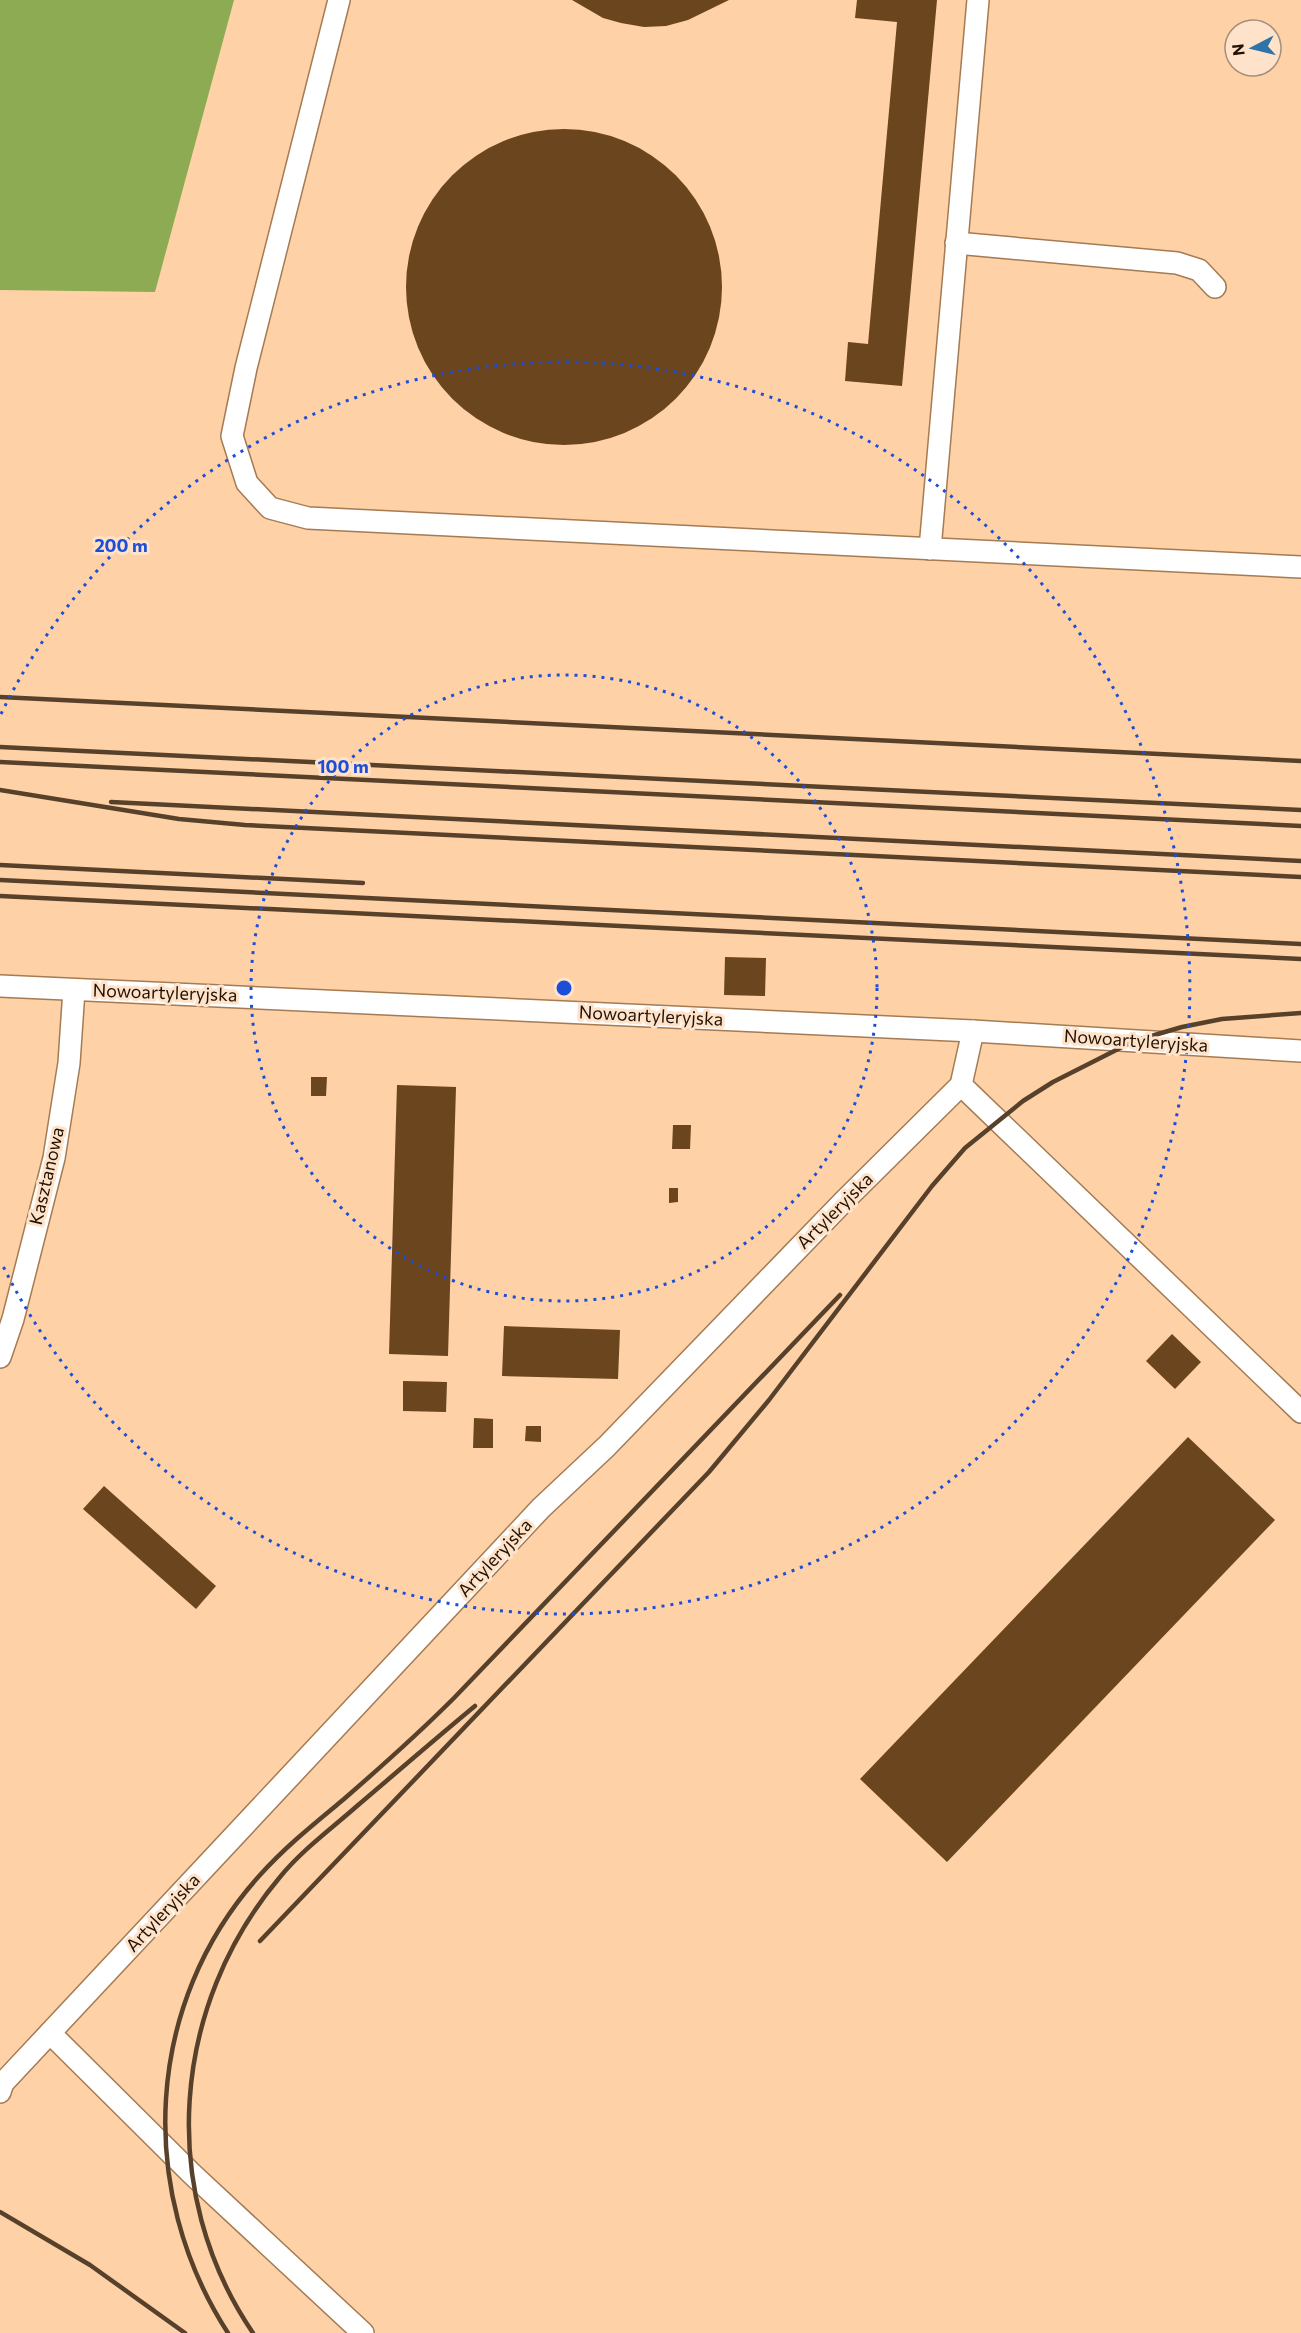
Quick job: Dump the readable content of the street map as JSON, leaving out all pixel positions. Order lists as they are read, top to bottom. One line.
{"streets":{"lane":["Nowoartyleryjska","Kasztanowa","Artyleryjska"]},"crossings":[["Nowoartyleryjska","Kasztanowa"]],"north":"left","rings":["200 m","100 m"]}
